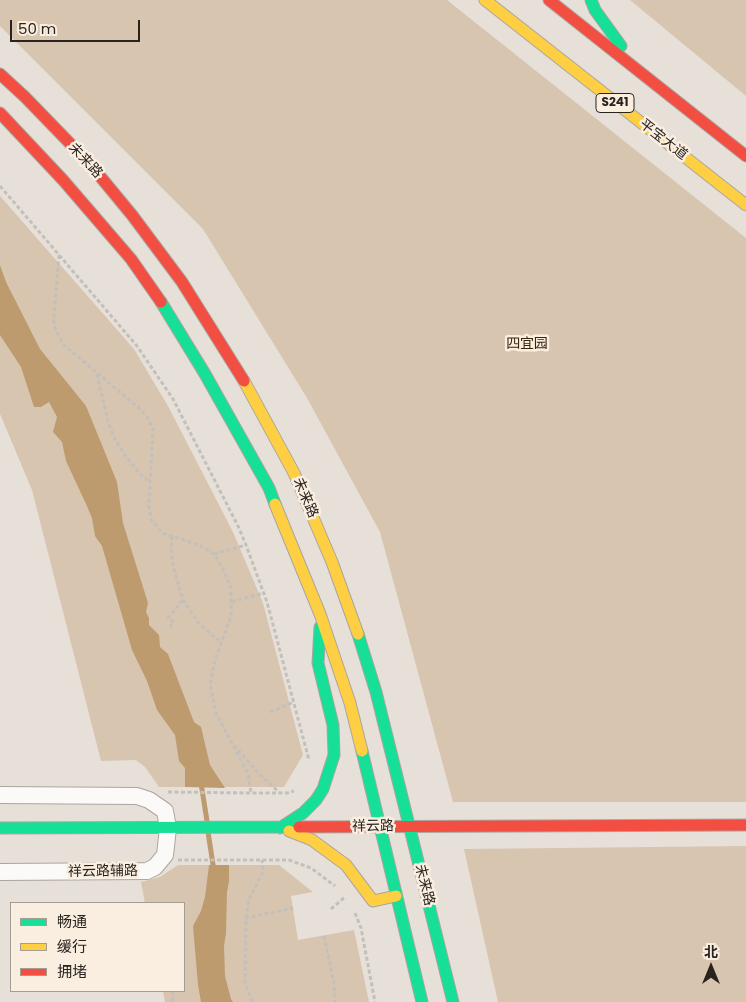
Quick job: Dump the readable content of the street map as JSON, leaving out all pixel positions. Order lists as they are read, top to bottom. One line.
{"streets":{"main road":["S241","平宝大道","未来路","祥云路"],"street":["祥云路辅路"]},"crossings":[["未来路","祥云路"],["祥云路","祥云路辅路"]],"parks":["四宜园"],"legend":["畅通","缓行","拥堵"],"scale_bar":"50 m","north":"top"}
